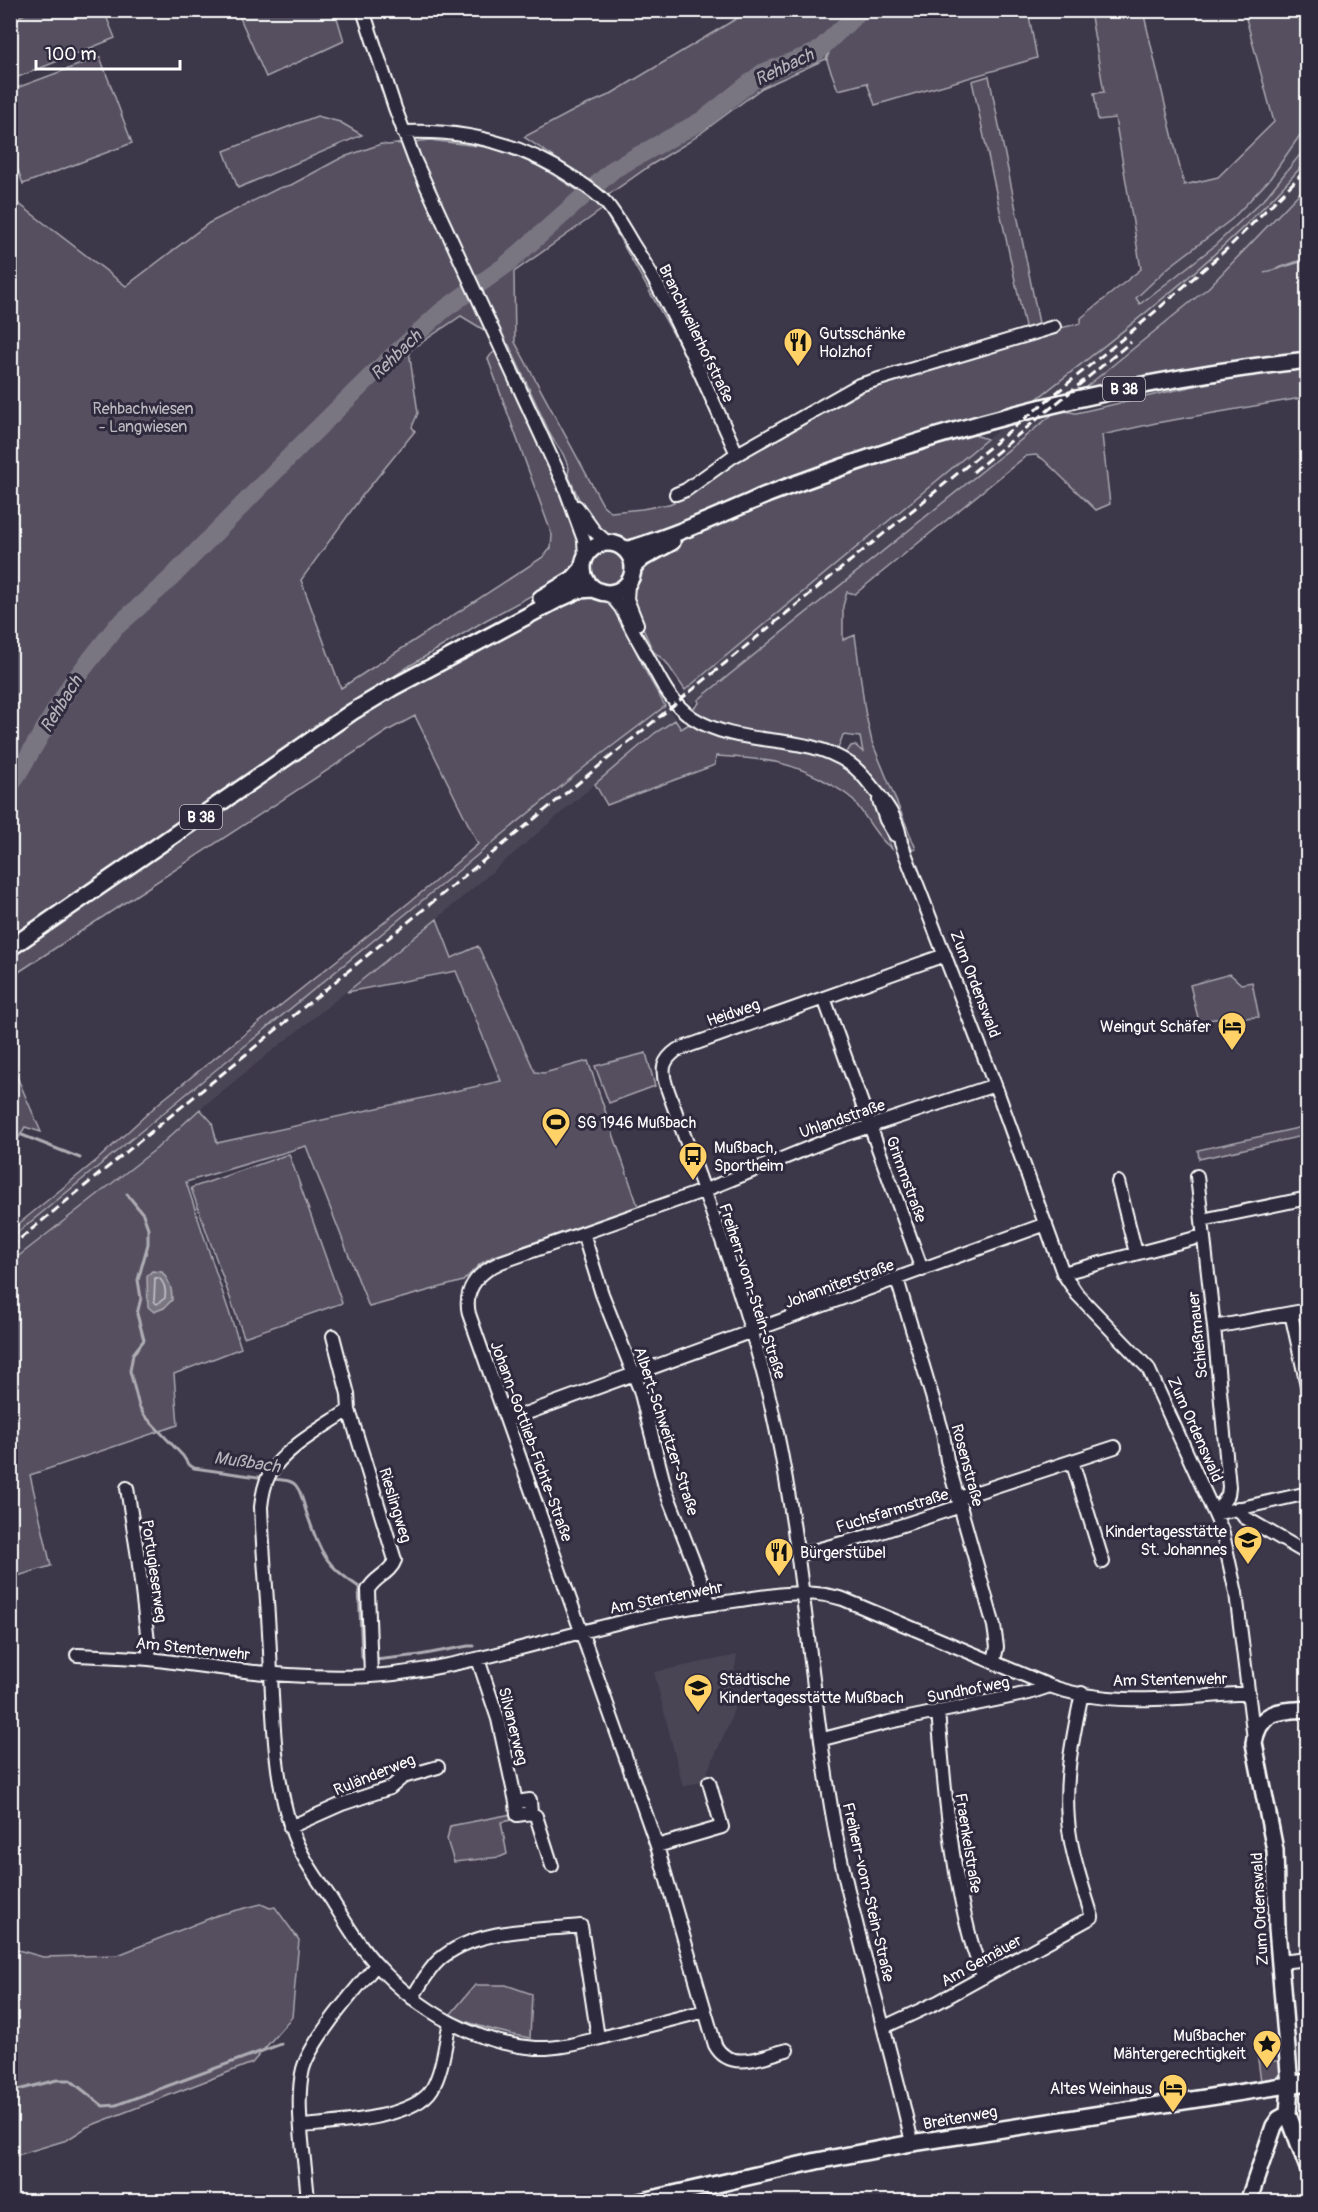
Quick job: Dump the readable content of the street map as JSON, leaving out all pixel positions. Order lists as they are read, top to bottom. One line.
{"streets":{"main road":["B 38","Zum Ordenswald","Breitenweg"],"street":["Branchweilerhofstraße","Heidweg","Uhlandstraße","Grimmstraße","Johanniterstraße","Freiherr-vom-Stein-Straße","Schießmauer","Albert-Schweitzer-Straße","Johann-Gottlieb-Fichte-Straße","Rosenstraße","Rieslingweg","Fuchsfarmstraße","Portugieserweg","Am Stentenwehr","Sundhofweg","Silvanerweg","Ruländerweg","Fraenkelstraße","Am Gemäuer"]},"crossings":[["B 38","Zum Ordenswald"],["Zum Ordenswald","Heidweg"],["Zum Ordenswald","Uhlandstraße"],["Zum Ordenswald","Johanniterstraße"],["Zum Ordenswald","Schießmauer"],["Zum Ordenswald","Am Stentenwehr"],["Zum Ordenswald","Breitenweg"],["Heidweg","Uhlandstraße"],["Heidweg","Grimmstraße"],["Heidweg","Freiherr-vom-Stein-Straße"],["Heidweg","Johann-Gottlieb-Fichte-Straße"],["Uhlandstraße","Grimmstraße"],["Uhlandstraße","Freiherr-vom-Stein-Straße"],["Uhlandstraße","Johann-Gottlieb-Fichte-Straße"],["Grimmstraße","Johanniterstraße"],["Johanniterstraße","Freiherr-vom-Stein-Straße"],["Johanniterstraße","Albert-Schweitzer-Straße"],["Johanniterstraße","Johann-Gottlieb-Fichte-Straße"],["Johanniterstraße","Rosenstraße"],["Freiherr-vom-Stein-Straße","Johann-Gottlieb-Fichte-Straße"],["Freiherr-vom-Stein-Straße","Fuchsfarmstraße"],["Freiherr-vom-Stein-Straße","Am Stentenwehr"],["Freiherr-vom-Stein-Straße","Sundhofweg"],["Freiherr-vom-Stein-Straße","Am Gemäuer"],["Freiherr-vom-Stein-Straße","Breitenweg"],["Albert-Schweitzer-Straße","Johann-Gottlieb-Fichte-Straße"],["Albert-Schweitzer-Straße","Am Stentenwehr"],["Johann-Gottlieb-Fichte-Straße","Am Stentenwehr"],["Rosenstraße","Fuchsfarmstraße"],["Rosenstraße","Am Stentenwehr"],["Rieslingweg","Am Stentenwehr"],["Portugieserweg","Am Stentenwehr"],["Am Stentenwehr","Sundhofweg"],["Am Stentenwehr","Silvanerweg"],["Am Stentenwehr","Am Gemäuer"],["Sundhofweg","Fraenkelstraße"],["Fraenkelstraße","Am Gemäuer"]],"water":["Rehbach","Mußbach"],"parks":["Rehbachwiesen - Langwiesen"],"places":{"restaurant":["Gutsschänke Holzhof","Bürgerstübel"],"hotel":["Weingut Schäfer","Altes Weinhaus"],"sports":["SG 1946 Mußbach"],"bus stop":["Mußbach, Sportheim"],"school or university":["Kindertagesstätte St. Johannes","Städtische Kindertagesstätte Mußbach"],"place":["Mußbacher Mähtergerechtigkeit"]},"scale_bar":"100 m"}
